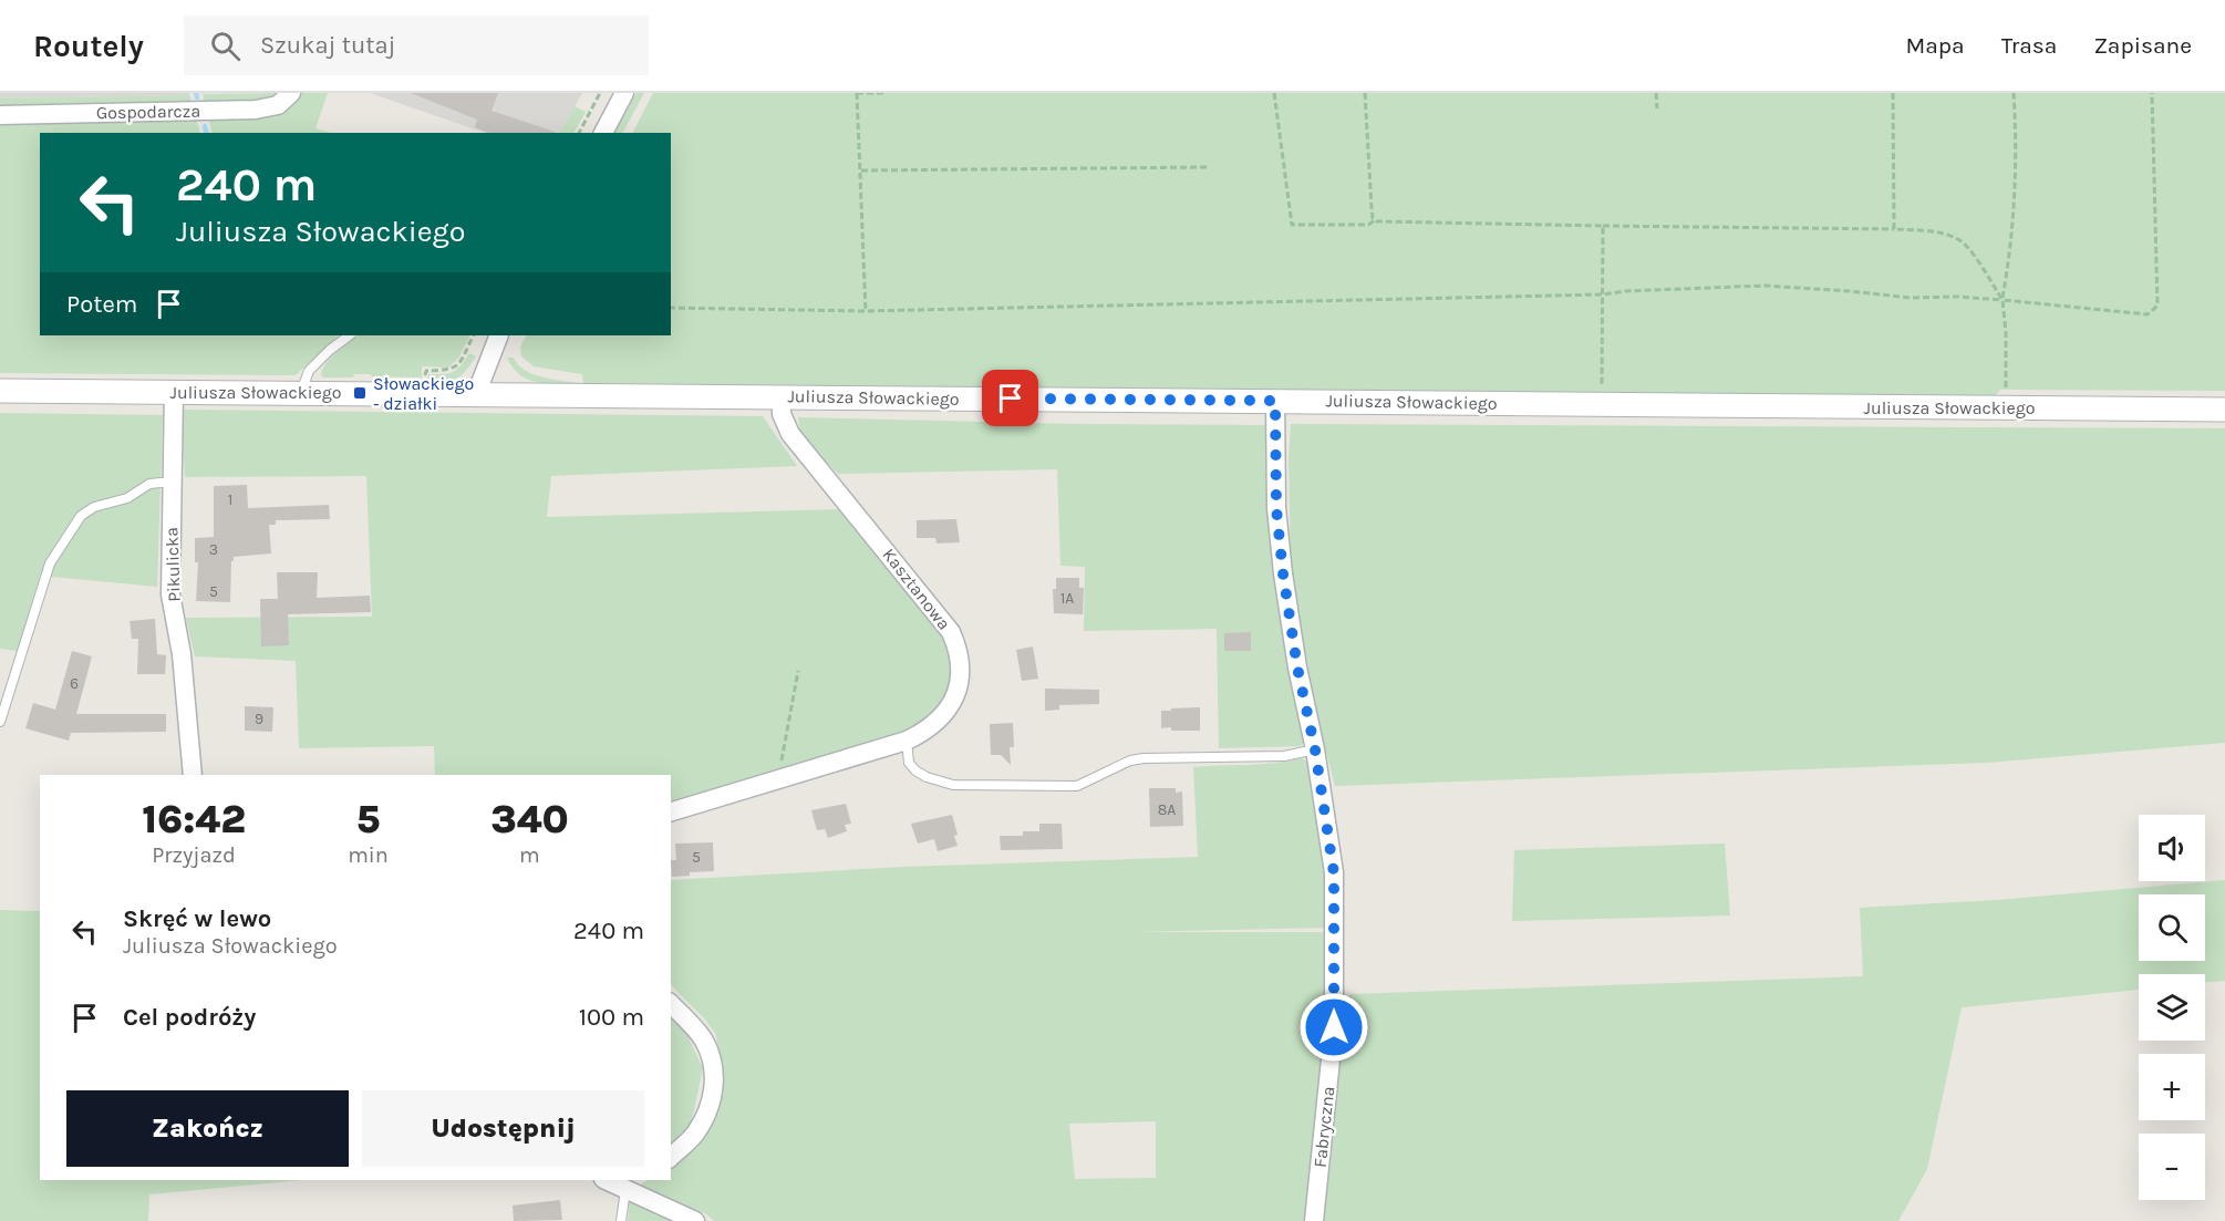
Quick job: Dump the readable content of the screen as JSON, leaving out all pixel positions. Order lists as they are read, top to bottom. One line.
{"streets":{"street":["Gospodarcza","Juliusza Słowackiego","Pikulicka","Kasztanowa","Fabryczna"]},"crossings":[["Juliusza Słowackiego","Pikulicka"],["Juliusza Słowackiego","Kasztanowa"],["Juliusza Słowackiego","Fabryczna"]],"places":{"transit":["Słowackiego - działki"]},"house_numbers":["1","3","5","1A","6","9","8A","5"],"page":{"header":"Routely","search":"Szukaj tutaj","nav":["Mapa","Trasa","Zapisane"],"turn":["240 m","Juliusza Słowackiego"],"then":"Potem","eta":["16:42","Przyjazd","5","min","340","m"],"map_buttons":["+","−"],"list":[{"name":"Skręć w lewo","note":"Juliusza Słowackiego","value":"240 m"},{"name":"Cel podróży","value":"100 m"}],"buttons":["Zakończ","Udostępnij"]}}
